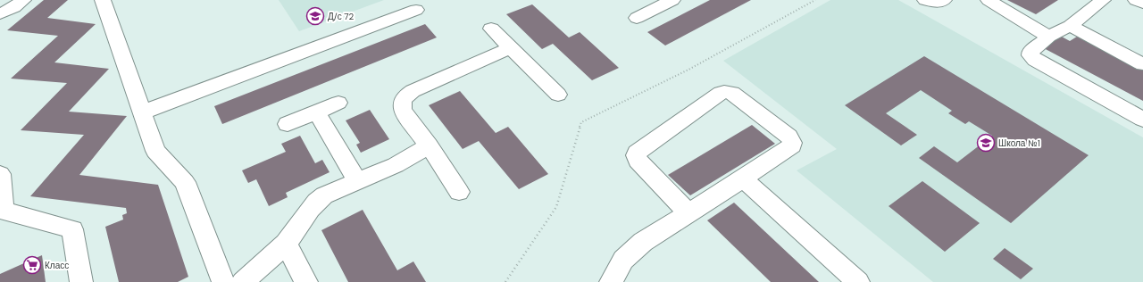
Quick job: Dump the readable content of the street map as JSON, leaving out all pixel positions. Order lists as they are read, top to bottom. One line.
{"places":{"school or university":["Д/с 72","Школа №1"],"supermarket":["Класс"]}}
